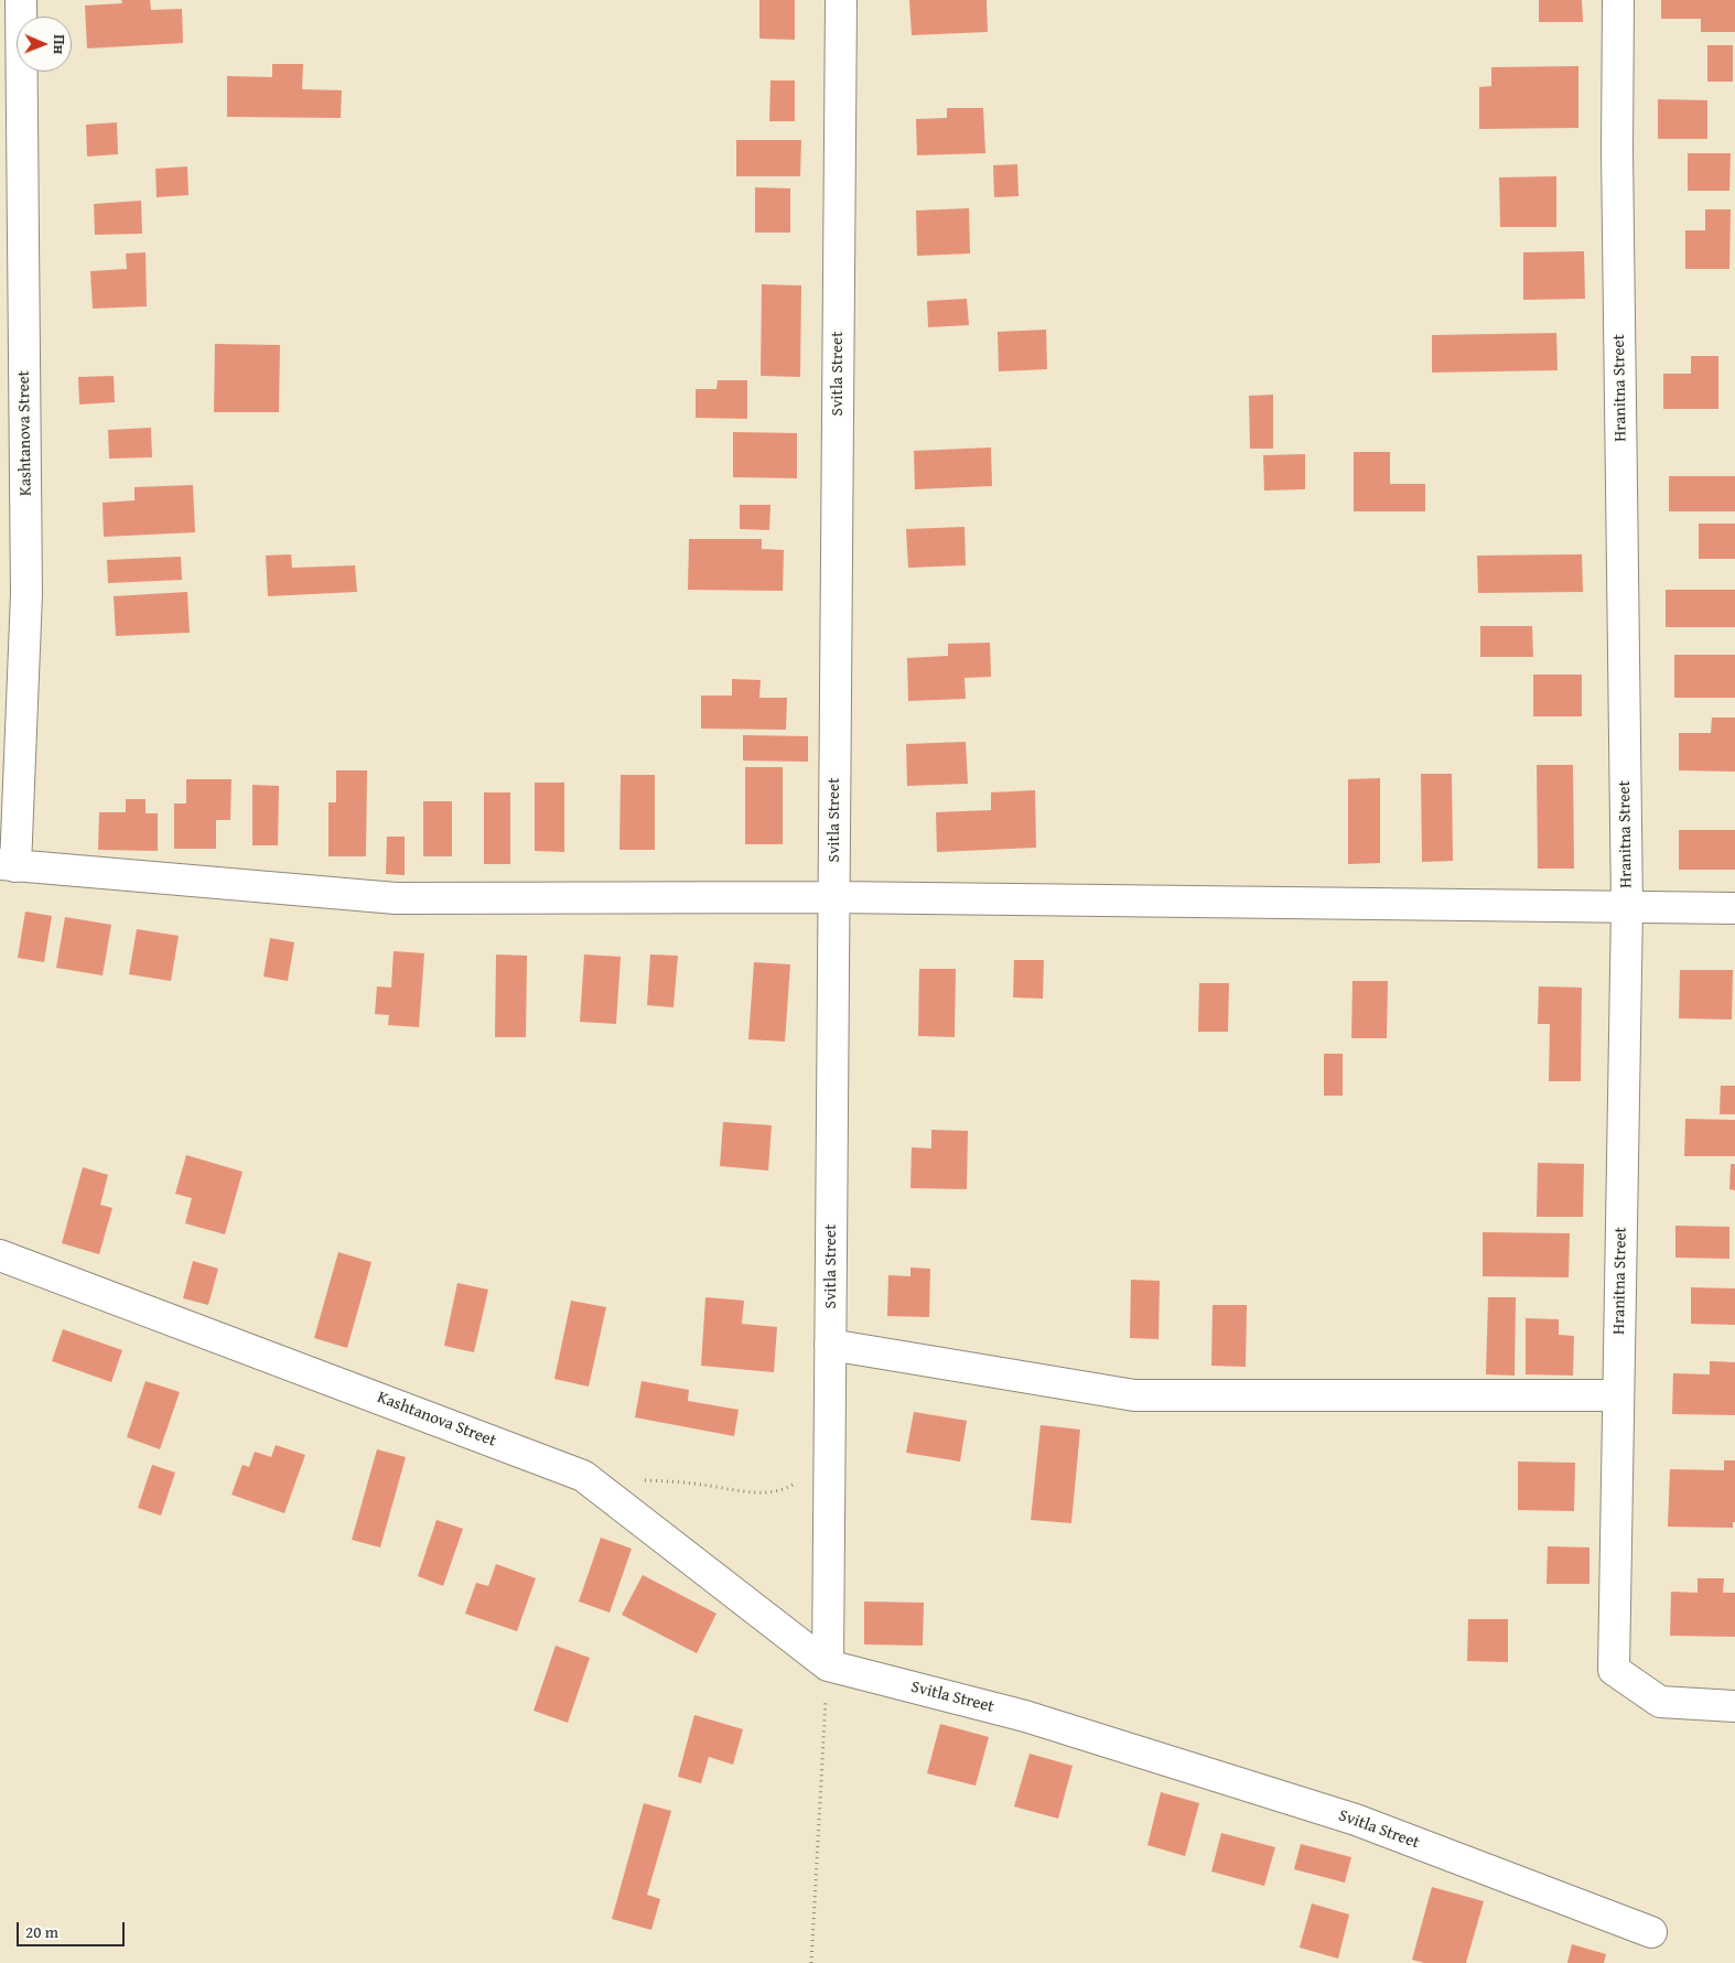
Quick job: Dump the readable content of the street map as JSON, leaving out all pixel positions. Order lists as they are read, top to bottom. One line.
{"streets":{"street":["Svitla Street","Hranitna Street","Kashtanova Street"]},"crossings":[["Svitla Street","Kashtanova Street"]],"scale_bar":"20 m","north":"right"}
